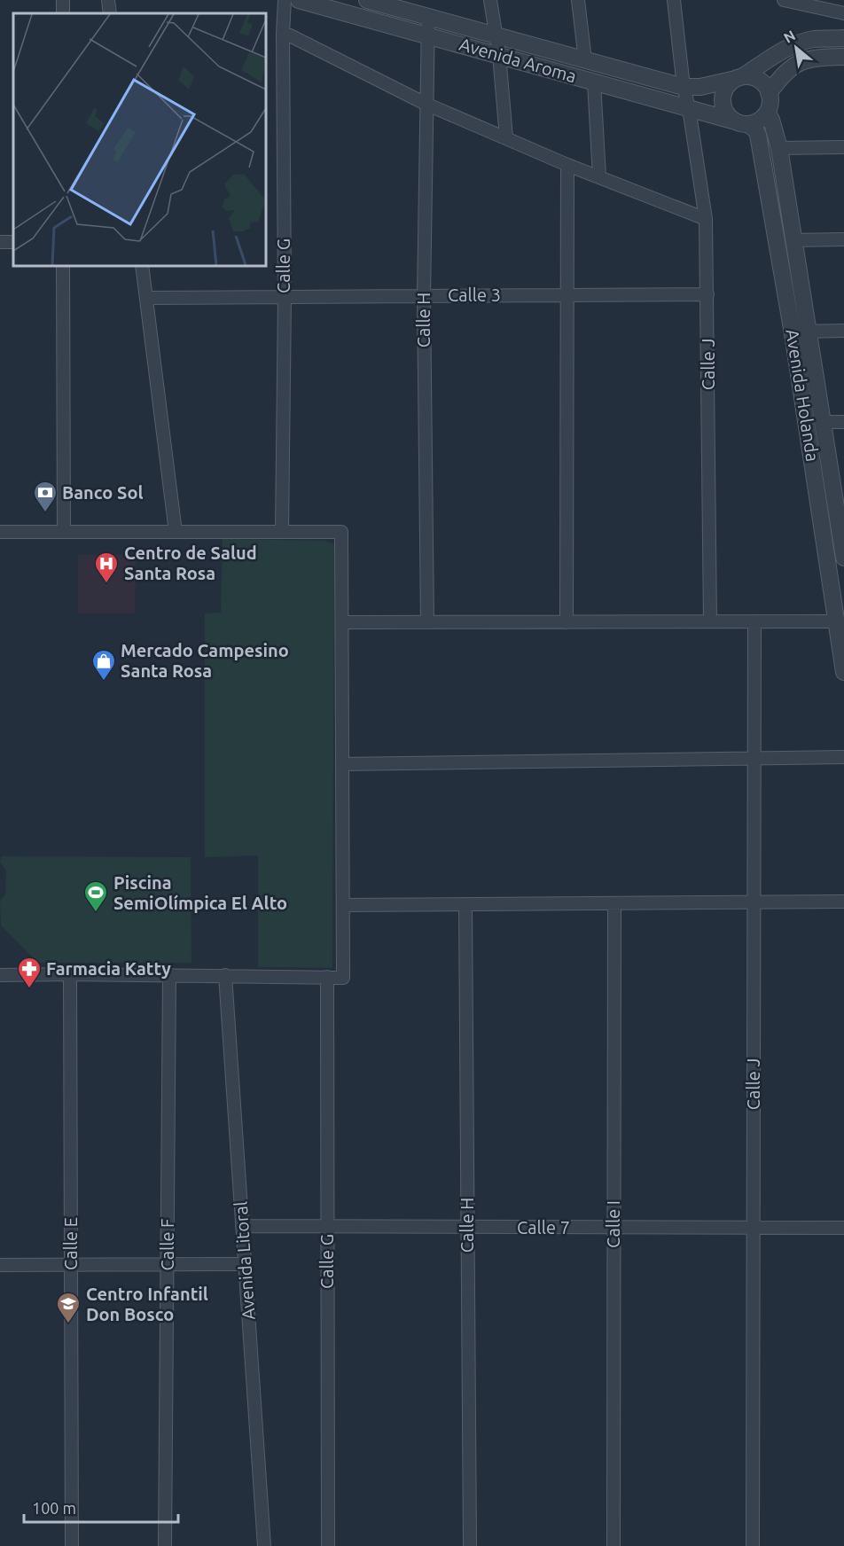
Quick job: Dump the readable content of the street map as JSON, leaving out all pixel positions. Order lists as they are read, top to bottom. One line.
{"streets":{"street":["Avenida Aroma","Calle G","Calle 3","Calle H","Calle J","Avenida Holanda","Calle I","Calle 7","Calle E","Calle F","Avenida Litoral"]},"crossings":[["Avenida Aroma","Calle H"],["Avenida Aroma","Calle J"],["Avenida Aroma","Avenida Holanda"],["Calle G","Calle 3"],["Calle G","Calle 7"],["Calle 3","Calle H"],["Calle 3","Calle J"],["Calle H","Calle 7"],["Calle J","Calle 7"],["Calle I","Calle 7"],["Calle 7","Avenida Litoral"]],"places":{"bank":["Banco Sol"],"hospital":["Centro de Salud Santa Rosa"],"shop":["Mercado Campesino Santa Rosa"],"sports":["Piscina SemiOlímpica El Alto"],"pharmacy":["Farmacia Katty"],"school or university":["Centro Infantil Don Bosco"]},"scale_bar":"100 m","north":"top left"}
